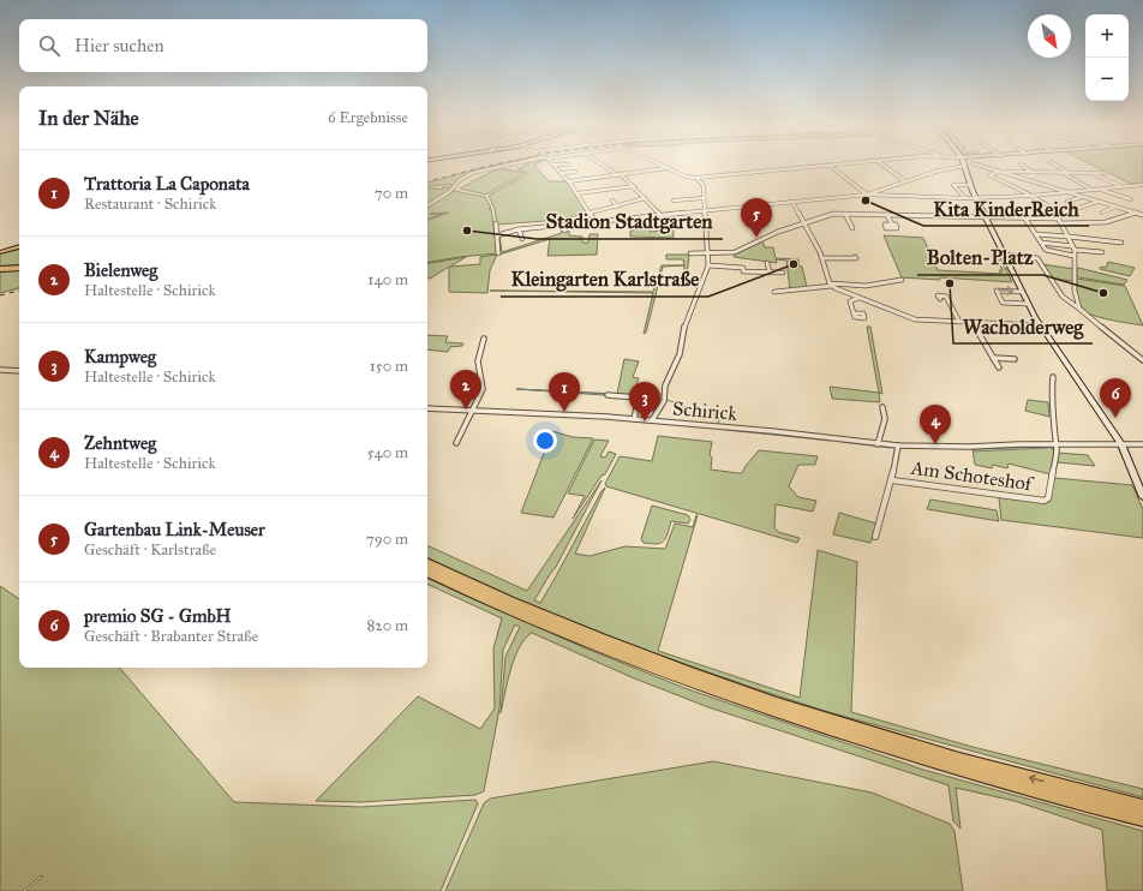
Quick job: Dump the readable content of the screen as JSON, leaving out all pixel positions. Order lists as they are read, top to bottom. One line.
{"streets":{"street":["Schirick","Am Schoteshof"]},"crossings":[["Schirick","Am Schoteshof"]],"places":["Kita KinderReich","Stadion Stadtgarten","Kleingarten Karlstraße","Wacholderweg","Bolten-Platz"],"north":"bottom right","page":{"map_buttons":["+","−"],"search":"Hier suchen","heading":["In der Nähe","6 Ergebnisse"],"list":[{"mark":"1","name":"Trattoria La Caponata","note":"Restaurant · Schirick","value":"70 m"},{"mark":"2","name":"Bielenweg","note":"Haltestelle · Schirick","value":"140 m"},{"mark":"3","name":"Kampweg","note":"Haltestelle · Schirick","value":"150 m"},{"mark":"4","name":"Zehntweg","note":"Haltestelle · Schirick","value":"540 m"},{"mark":"5","name":"Gartenbau Link-Meuser","note":"Geschäft · Karlstraße","value":"790 m"},{"mark":"6","name":"premio SG - GmbH","note":"Geschäft · Brabanter Straße","value":"820 m"}],"pins":["5","2","1","6","3","4"]}}
